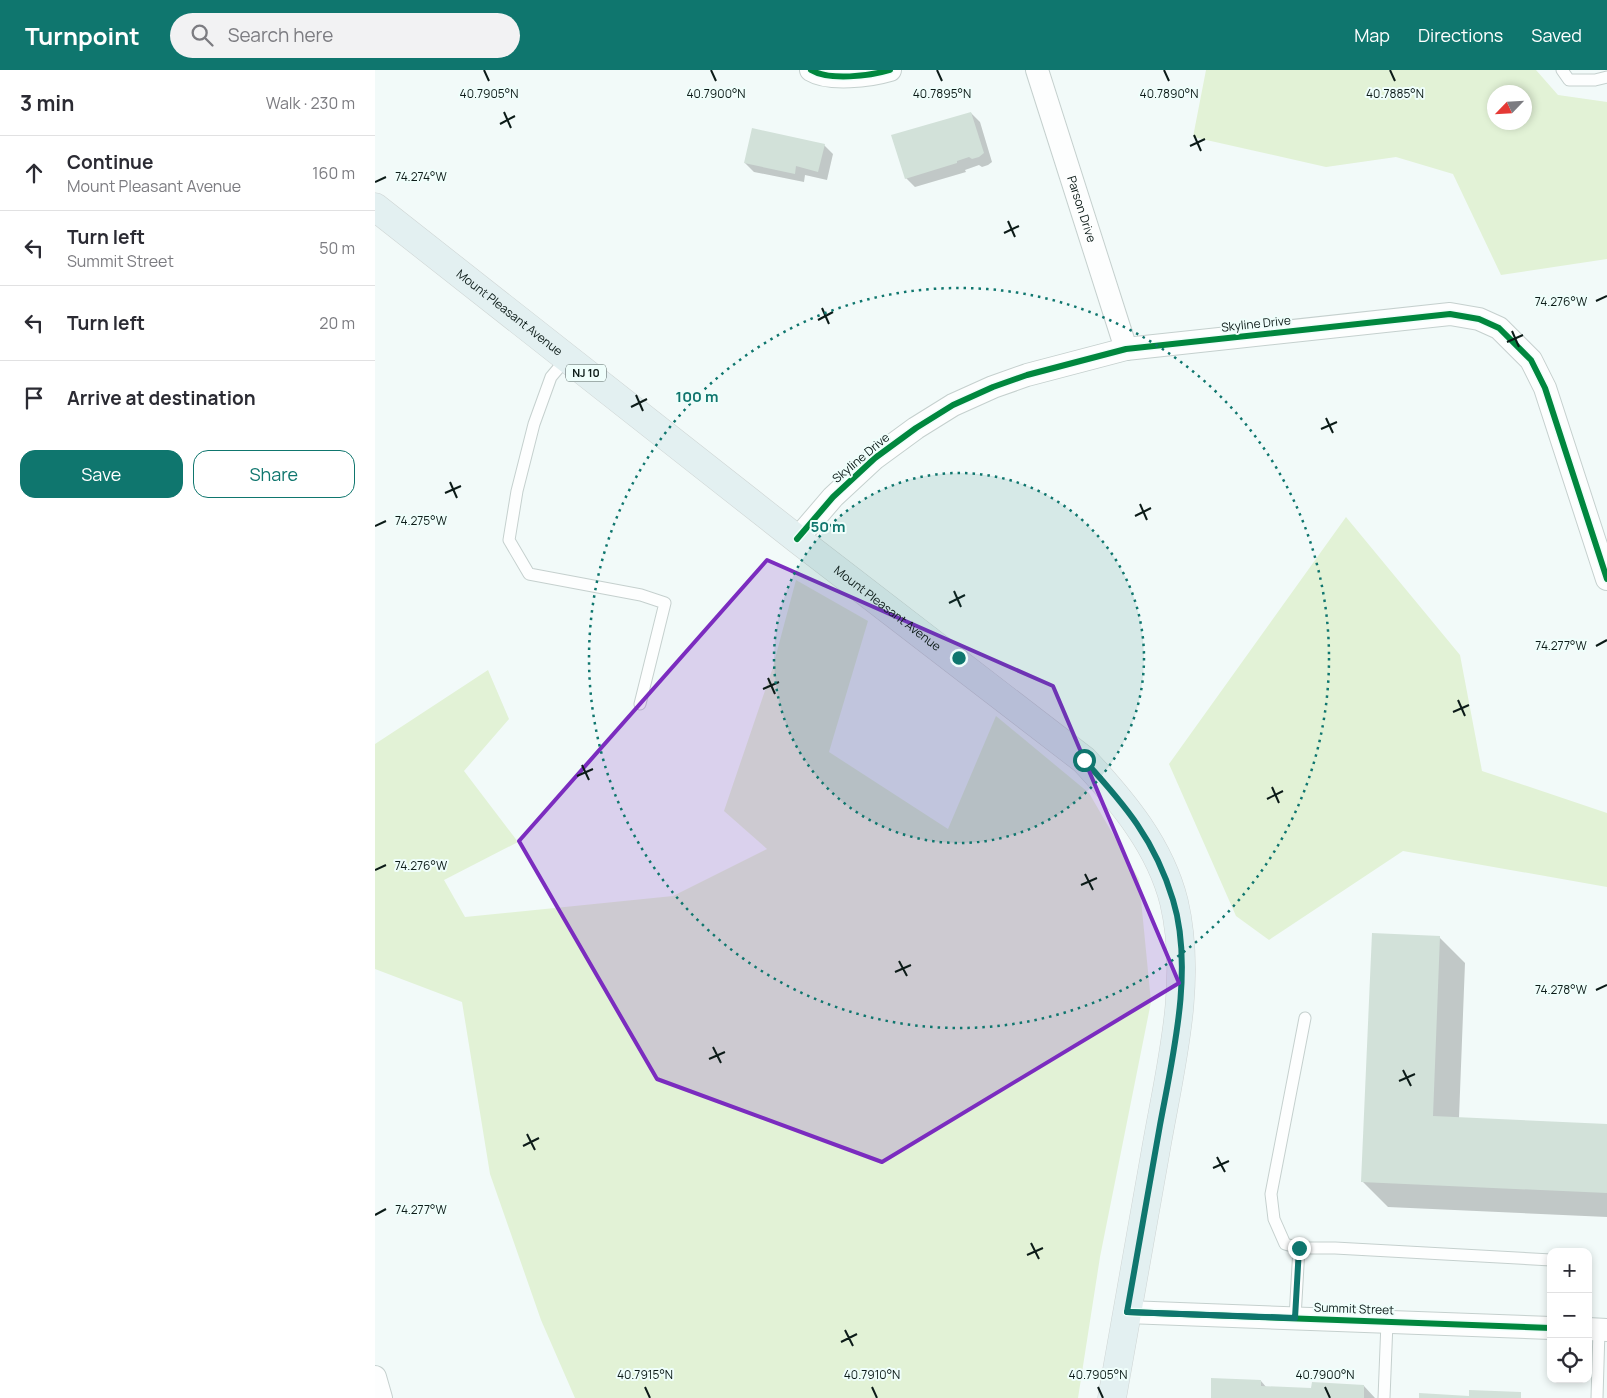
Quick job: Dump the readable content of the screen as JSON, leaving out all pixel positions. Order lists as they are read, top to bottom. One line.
{"streets":{"main road":["Mount Pleasant Avenue","NJ 10"],"street":["Parson Drive","Skyline Drive","Summit Street"]},"crossings":[["Parson Drive","Skyline Drive"],["Mount Pleasant Avenue","Skyline Drive"],["Mount Pleasant Avenue","Summit Street"]],"north":"bottom left","page":{"header":"Turnpoint","search":"Search here","nav":["Map","Directions","Saved"],"heading":["3 min","Walk · 230 m"],"list":[["Continue","Mount Pleasant Avenue","160 m"],["Turn left","Summit Street","50 m"],["Turn left","20 m"],"Arrive at destination"],"buttons":["Save","Share"],"map_buttons":["+","−"]},"coordinates":["40.7905°N","40.7900°N","40.7895°N","40.7890°N","40.7885°N","74.274°W","74.276°W","74.275°W","74.277°W","74.278°W","40.7915°N","40.7910°N"],"rings":["100 m","50 m"]}
